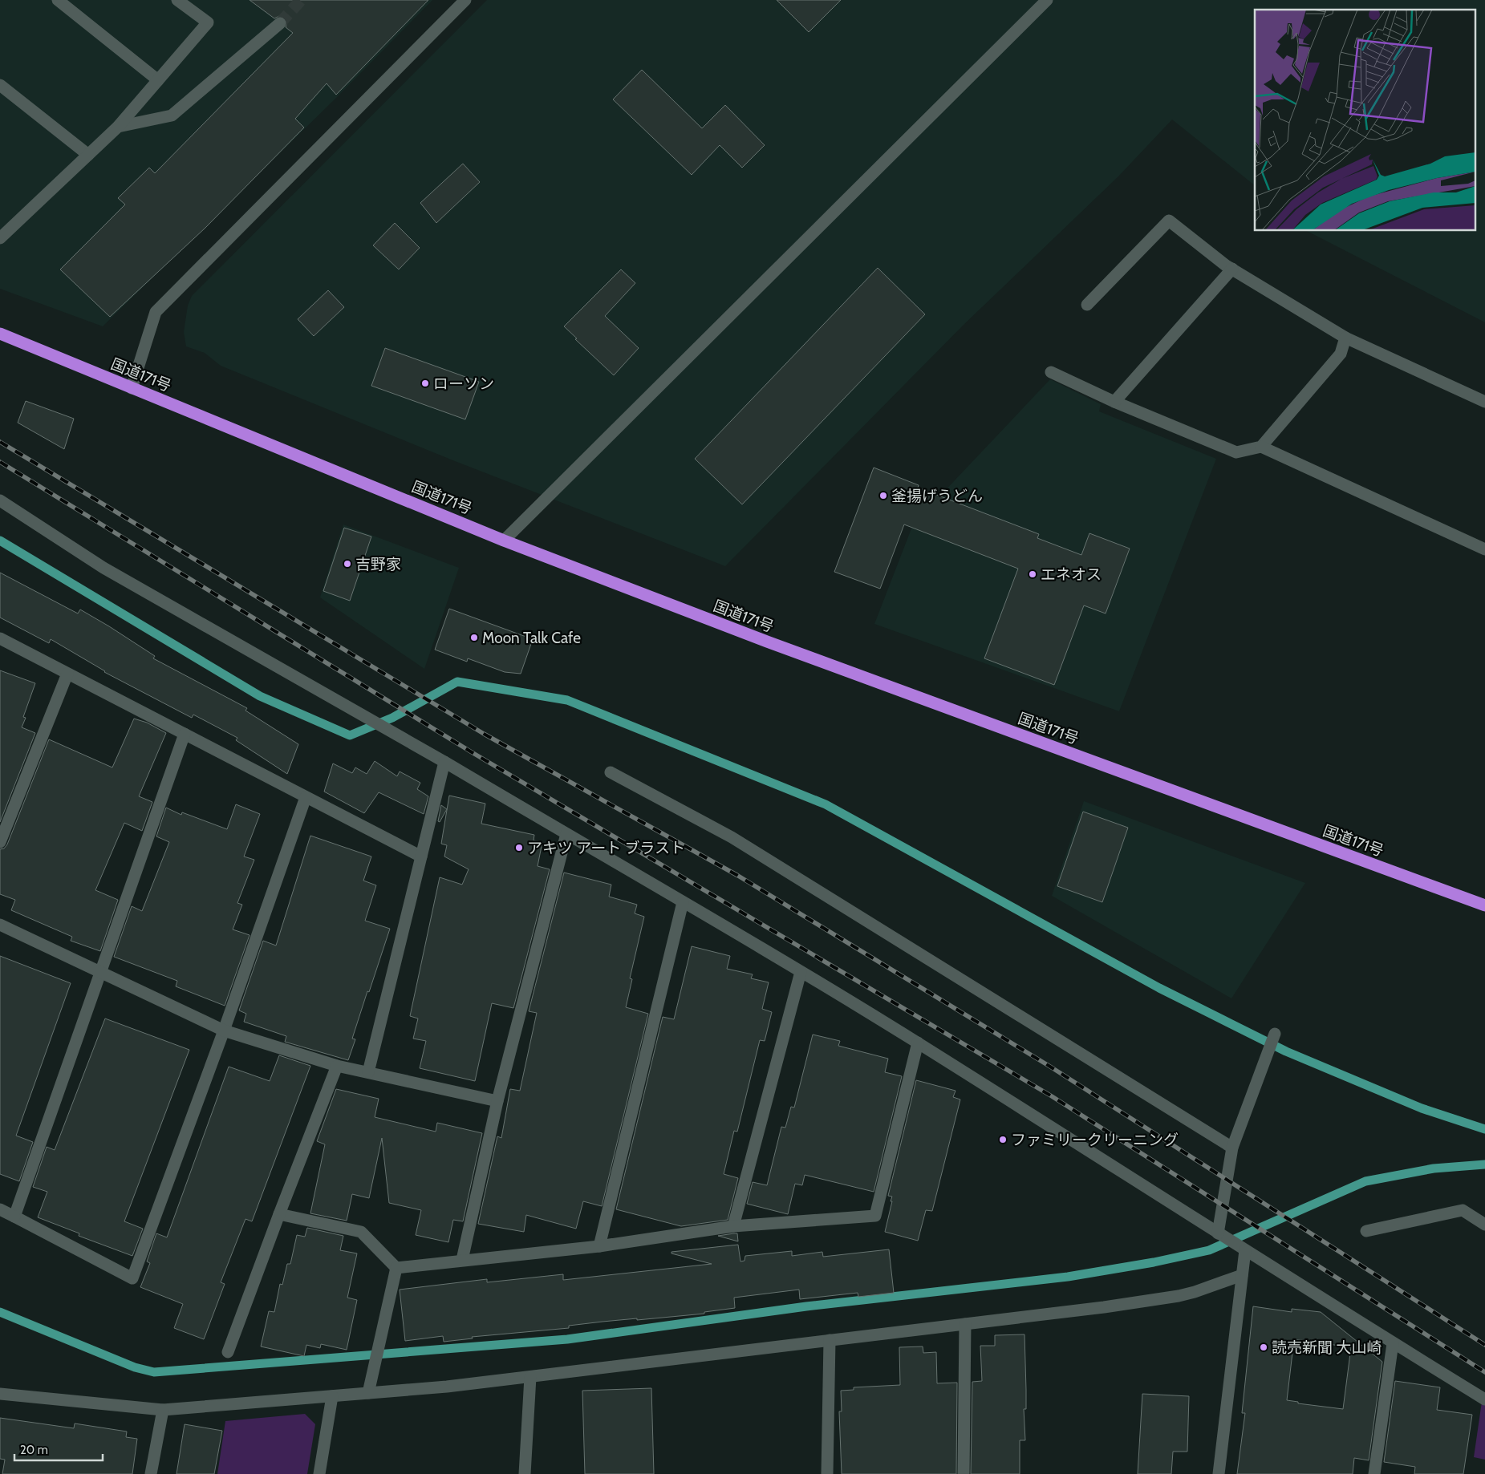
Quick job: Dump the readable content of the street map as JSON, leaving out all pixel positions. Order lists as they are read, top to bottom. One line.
{"streets":{"highway":["国道171号"]},"places":["ローソン","釜揚げうどん","吉野家","エネオス","Moon Talk Cafe","アキツ アート ブラスト","ファミリークリーニング","読売新聞 大山崎"],"scale_bar":"20 m"}
